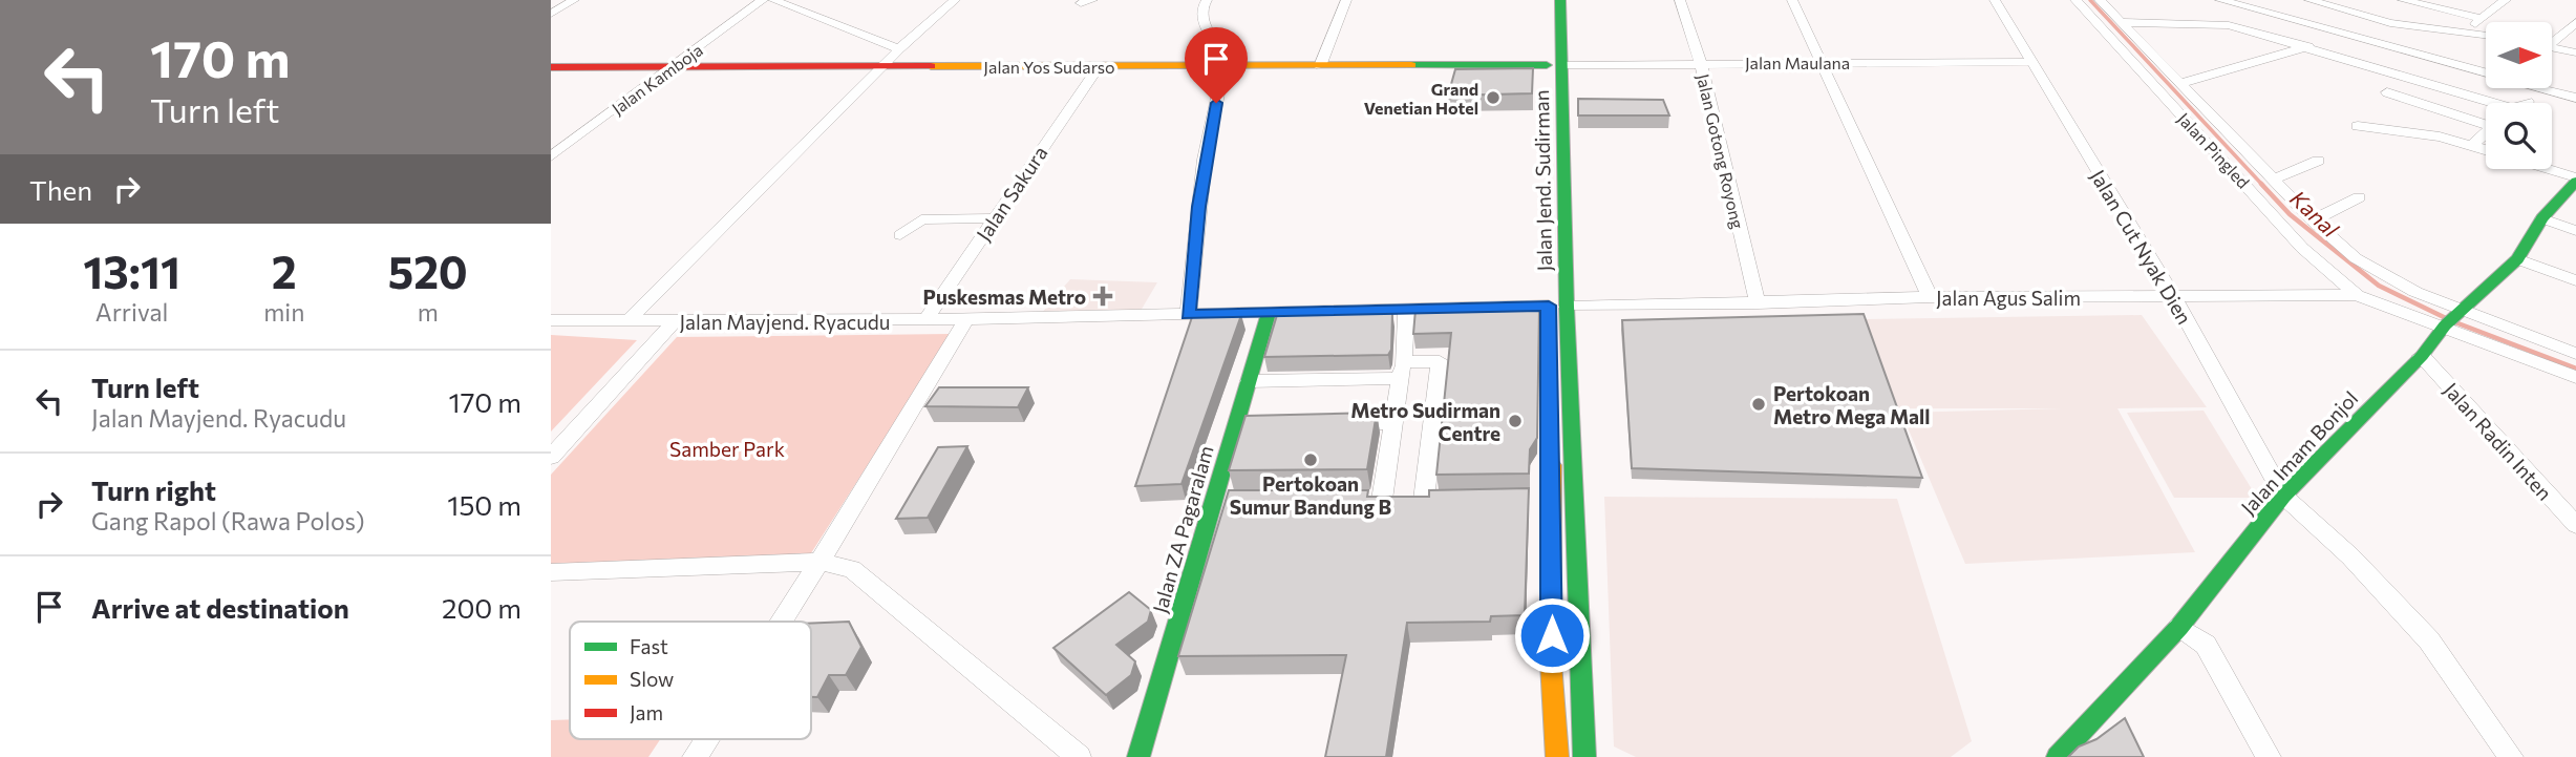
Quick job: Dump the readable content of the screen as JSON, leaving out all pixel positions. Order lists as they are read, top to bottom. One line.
{"streets":{"main road":["Jalan Yos Sudarso","Jalan Jend. Sudirman","Jalan Imam Bonjol","Jalan ZA Pagaralam"],"street":["Jalan Maulana","Jalan Kamboja","Jalan Pingled","Jalan Gotong Royong","Jalan Sakura","Jalan Cut Nyak Dien","Jalan Agus Salim","Jalan Mayjend. Ryacudu","Jalan Radin Inten"]},"crossings":[["Jalan Maulana","Jalan Yos Sudarso"],["Jalan Maulana","Jalan Gotong Royong"],["Jalan Maulana","Jalan Jend. Sudirman"],["Jalan Maulana","Jalan Cut Nyak Dien"],["Jalan Yos Sudarso","Jalan Kamboja"],["Jalan Yos Sudarso","Jalan Jend. Sudirman"],["Jalan Yos Sudarso","Jalan Sakura"],["Jalan Pingled","Jalan Agus Salim"],["Jalan Gotong Royong","Jalan Agus Salim"],["Jalan Jend. Sudirman","Jalan Agus Salim"],["Jalan Sakura","Jalan Mayjend. Ryacudu"],["Jalan Cut Nyak Dien","Jalan Agus Salim"],["Jalan Cut Nyak Dien","Jalan Imam Bonjol"],["Jalan Agus Salim","Jalan Imam Bonjol"],["Jalan Mayjend. Ryacudu","Jalan ZA Pagaralam"],["Jalan Radin Inten","Jalan Imam Bonjol"]],"water":["Kanal"],"parks":["Samber Park"],"places":{"other":["Grand Venetian Hotel","Pertokoan Metro Mega Mall","Metro Sudirman Centre","Pertokoan Sumur Bandung B"],"health":["Puskesmas Metro"]},"legend":["Fast","Slow","Jam"],"north":"right","page":{"turn":["170 m","Turn left"],"then":"Then","eta":["13:11","Arrival","2","min","520","m"],"list":[{"name":"Turn left","note":"Jalan Mayjend. Ryacudu","value":"170 m"},{"name":"Turn right","note":"Gang Rapol (Rawa Polos)","value":"150 m"},{"name":"Arrive at destination","value":"200 m"}]}}
